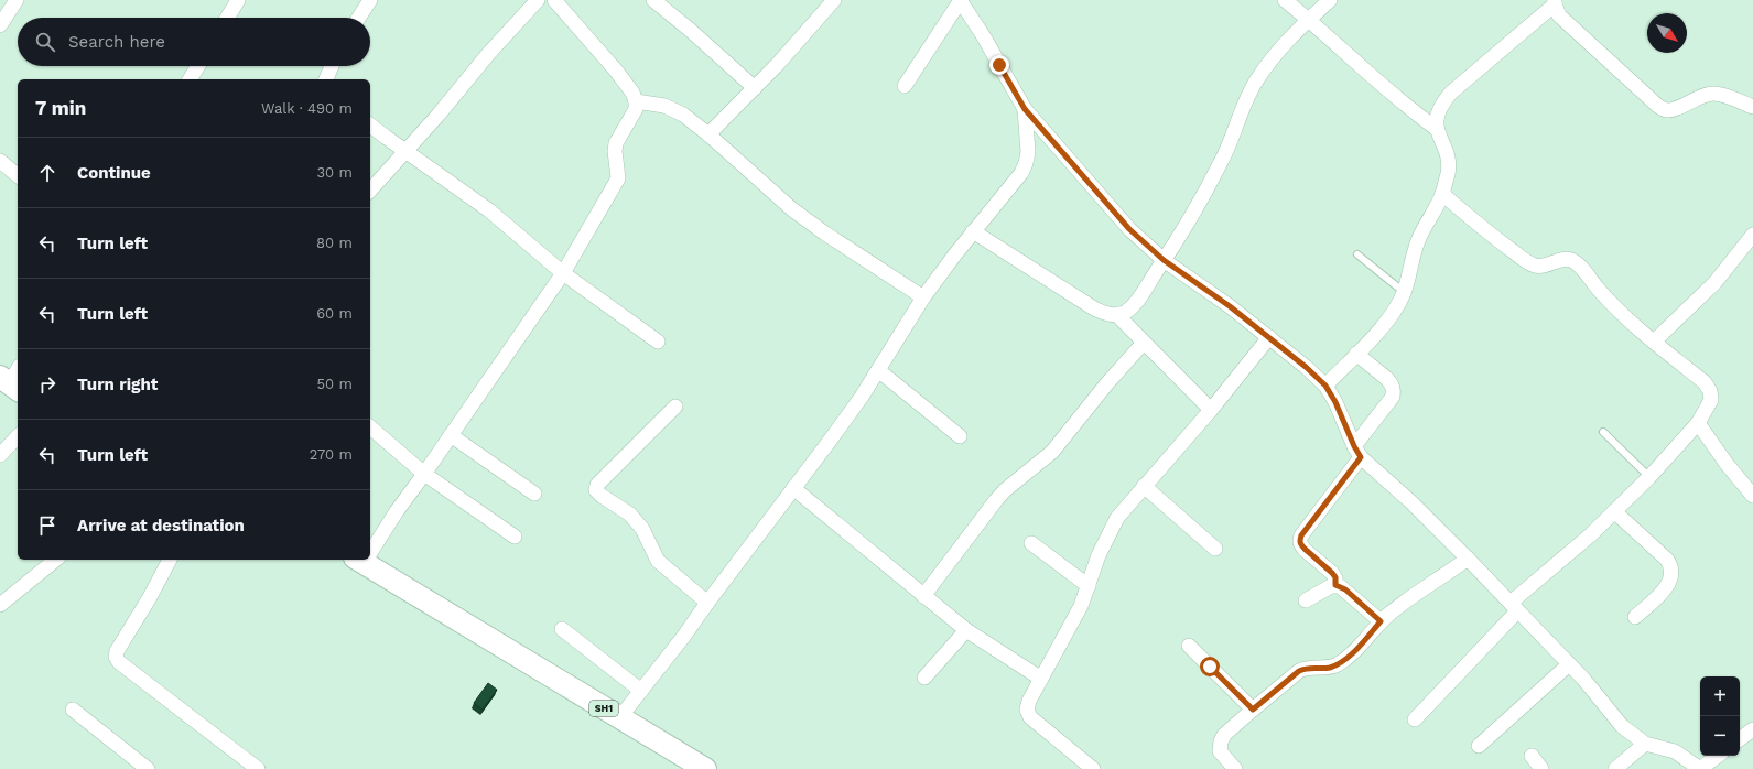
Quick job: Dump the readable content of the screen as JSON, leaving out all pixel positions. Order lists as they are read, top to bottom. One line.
{"streets":{"main road":["SH1"]},"north":"bottom right","page":{"search":"Search here","heading":["7 min","Walk · 490 m"],"list":[["Continue","30 m"],["Turn left","80 m"],["Turn left","60 m"],["Turn right","50 m"],["Turn left","270 m"],"Arrive at destination"],"map_buttons":["+","−"]}}
